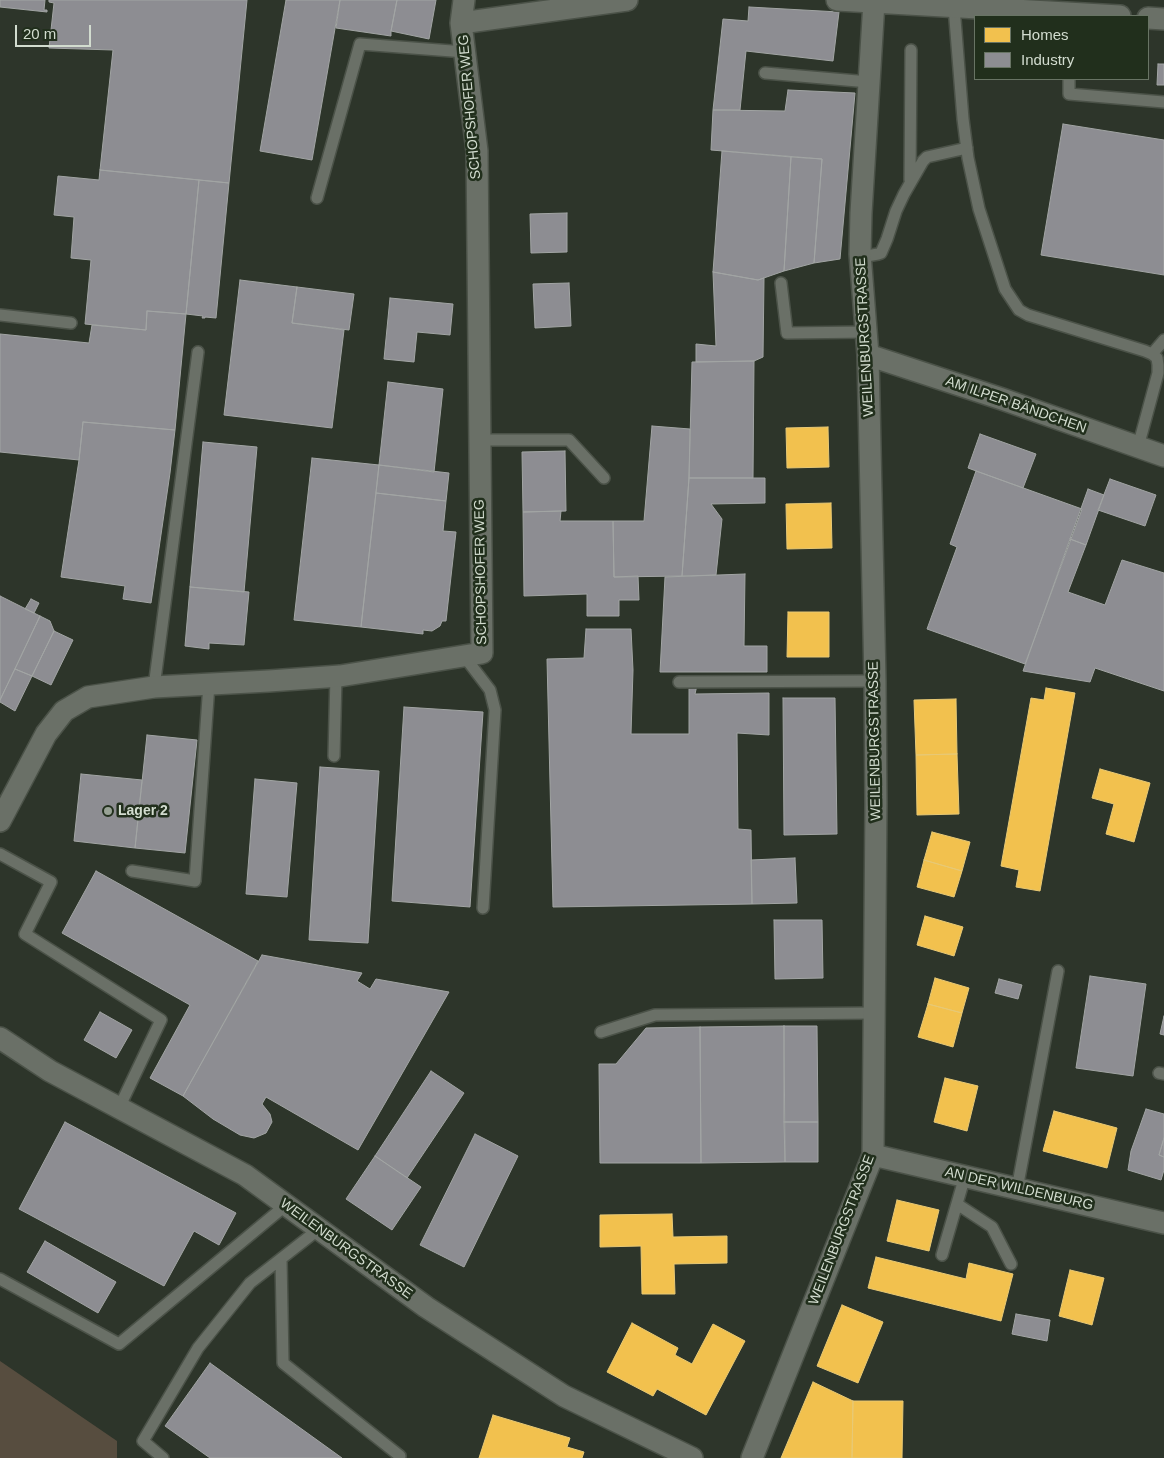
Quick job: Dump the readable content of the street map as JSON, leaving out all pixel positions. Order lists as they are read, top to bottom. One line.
{"streets":{"street":["SCHOPSHOFER WEG","WEILENBURGSTRASSE","AM ILPER BÄNDCHEN","AN DER WILDENBURG"]},"crossings":[["WEILENBURGSTRASSE","AM ILPER BÄNDCHEN"],["WEILENBURGSTRASSE","AN DER WILDENBURG"]],"places":["Lager 2"],"legend":["Homes","Industry"],"scale_bar":"20 m"}
